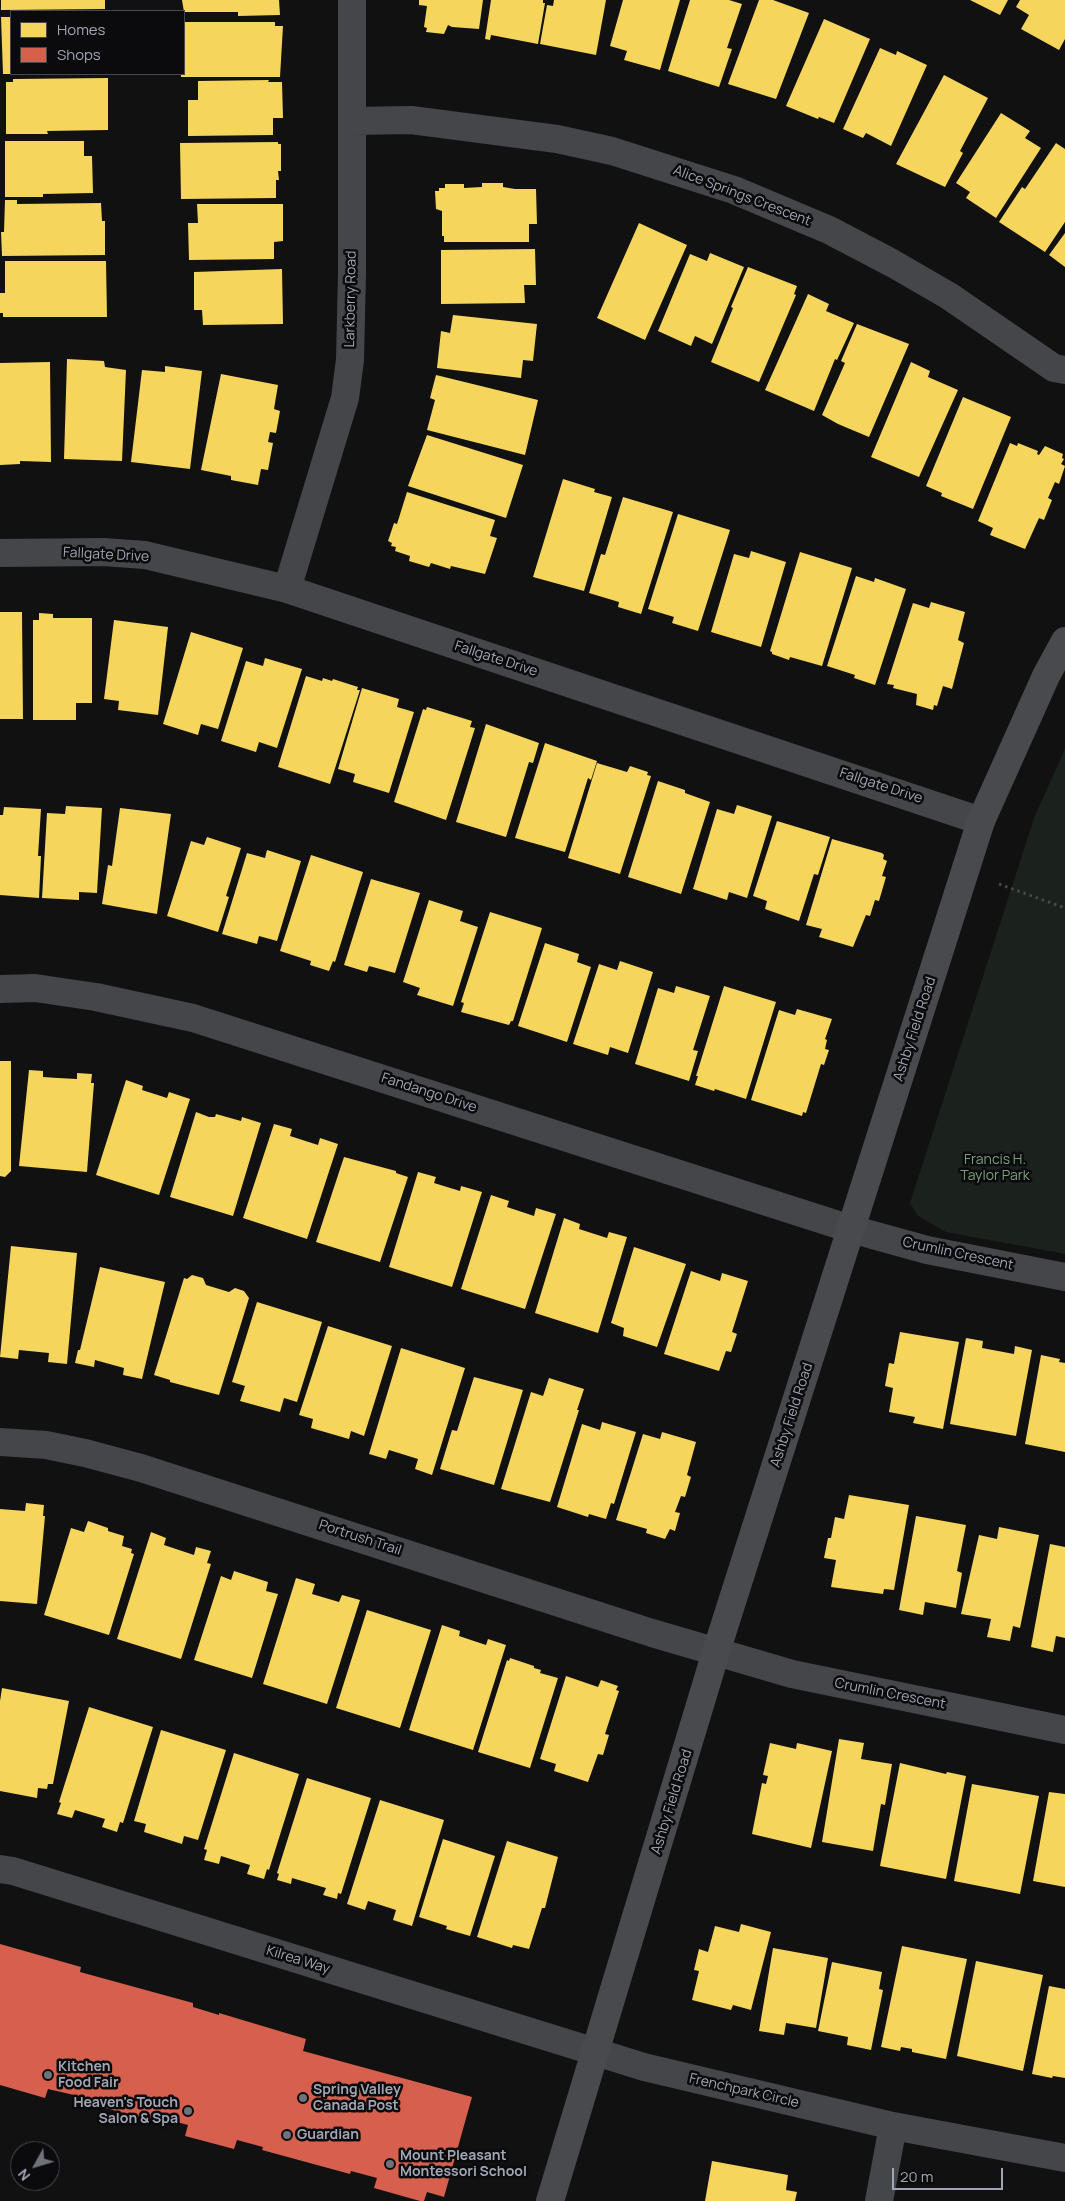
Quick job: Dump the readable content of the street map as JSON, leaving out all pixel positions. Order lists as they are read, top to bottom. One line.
{"streets":{"street":["Alice Springs Crescent","Larkberry Road","Fallgate Drive","Ashby Field Road","Fandango Drive","Crumlin Crescent","Portrush Trail","Kilrea Way","Frenchpark Circle"]},"crossings":[["Alice Springs Crescent","Larkberry Road"],["Larkberry Road","Fallgate Drive"],["Fallgate Drive","Ashby Field Road"],["Ashby Field Road","Fandango Drive"],["Ashby Field Road","Crumlin Crescent"],["Ashby Field Road","Portrush Trail"],["Ashby Field Road","Kilrea Way"],["Ashby Field Road","Frenchpark Circle"],["Fandango Drive","Crumlin Crescent"],["Crumlin Crescent","Portrush Trail"],["Kilrea Way","Frenchpark Circle"]],"parks":["Francis H. Taylor Park"],"places":["Kitchen Food Fair","Spring Valley Canada Post","Heaven's Touch Salon & Spa","Guardian","Mount Pleasant Montessori School"],"legend":["Homes","Shops"],"scale_bar":"20 m","north":"bottom left"}
